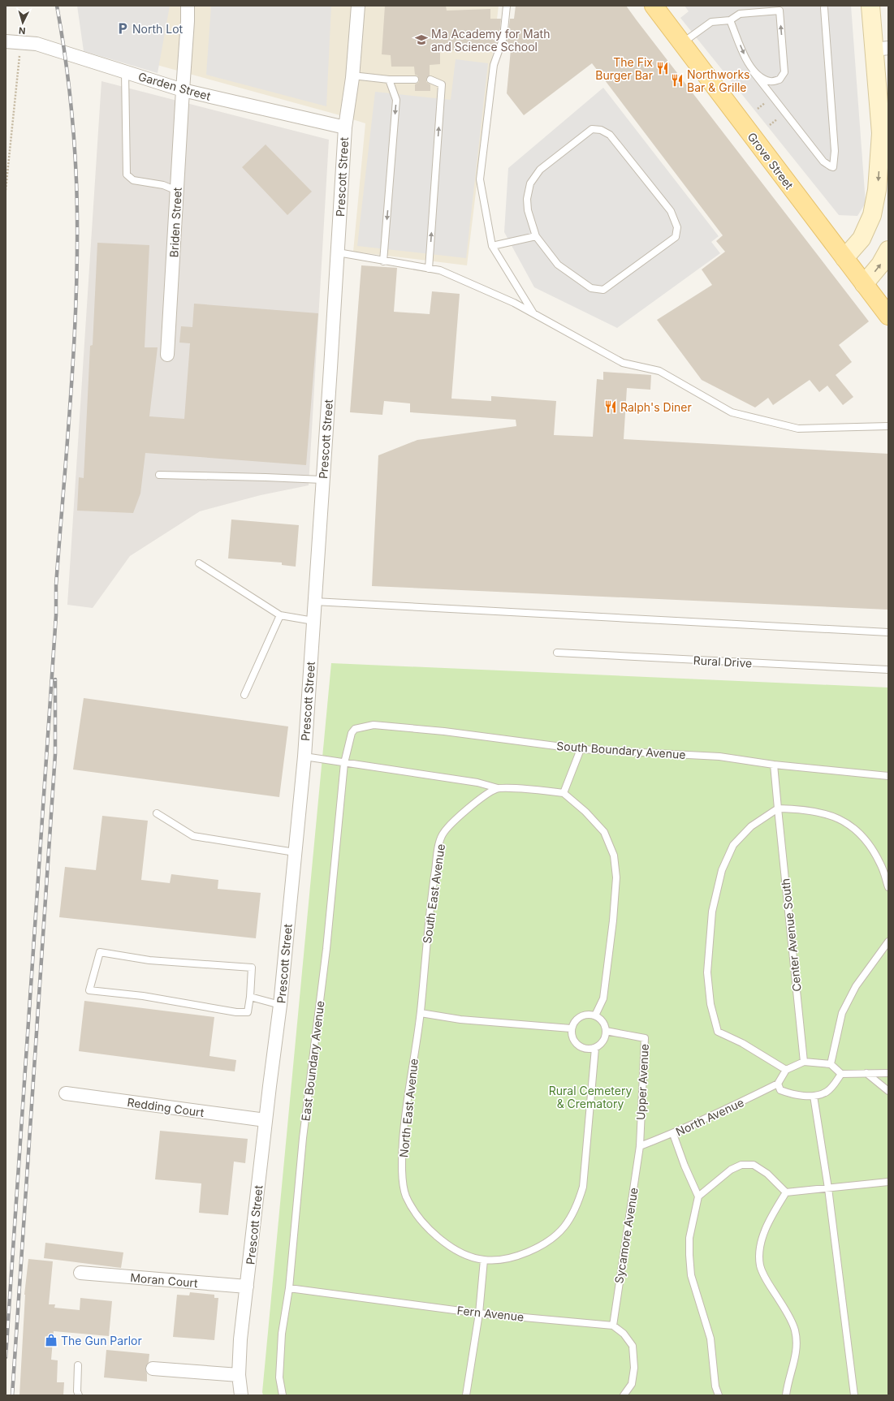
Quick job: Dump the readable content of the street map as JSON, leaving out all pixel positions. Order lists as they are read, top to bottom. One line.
{"streets":{"main road":["Grove Street"],"street":["Garden Street","Prescott Street","Briden Street","Redding Court","Moran Court"],"lane":["Rural Drive","South Boundary Avenue","South East Avenue","Center Avenue South","East Boundary Avenue","Upper Avenue","North East Avenue","North Avenue","Sycamore Avenue","Fern Avenue"]},"crossings":[["Garden Street","Prescott Street"],["Garden Street","Briden Street"],["Prescott Street","Redding Court"],["Prescott Street","Moran Court"],["South Boundary Avenue","Center Avenue South"],["South Boundary Avenue","East Boundary Avenue"],["South East Avenue","North East Avenue"],["East Boundary Avenue","Fern Avenue"],["Upper Avenue","North Avenue"],["Upper Avenue","Sycamore Avenue"],["North Avenue","Sycamore Avenue"],["Sycamore Avenue","Fern Avenue"]],"parks":["Rural Cemetery & Crematory"],"places":{"parking":["North Lot"],"school or university":["Ma Academy for Math and Science School"],"restaurant":["The Fix Burger Bar","Northworks Bar & Grille","Ralph's Diner"],"shop":["The Gun Parlor"]},"north":"bottom"}
